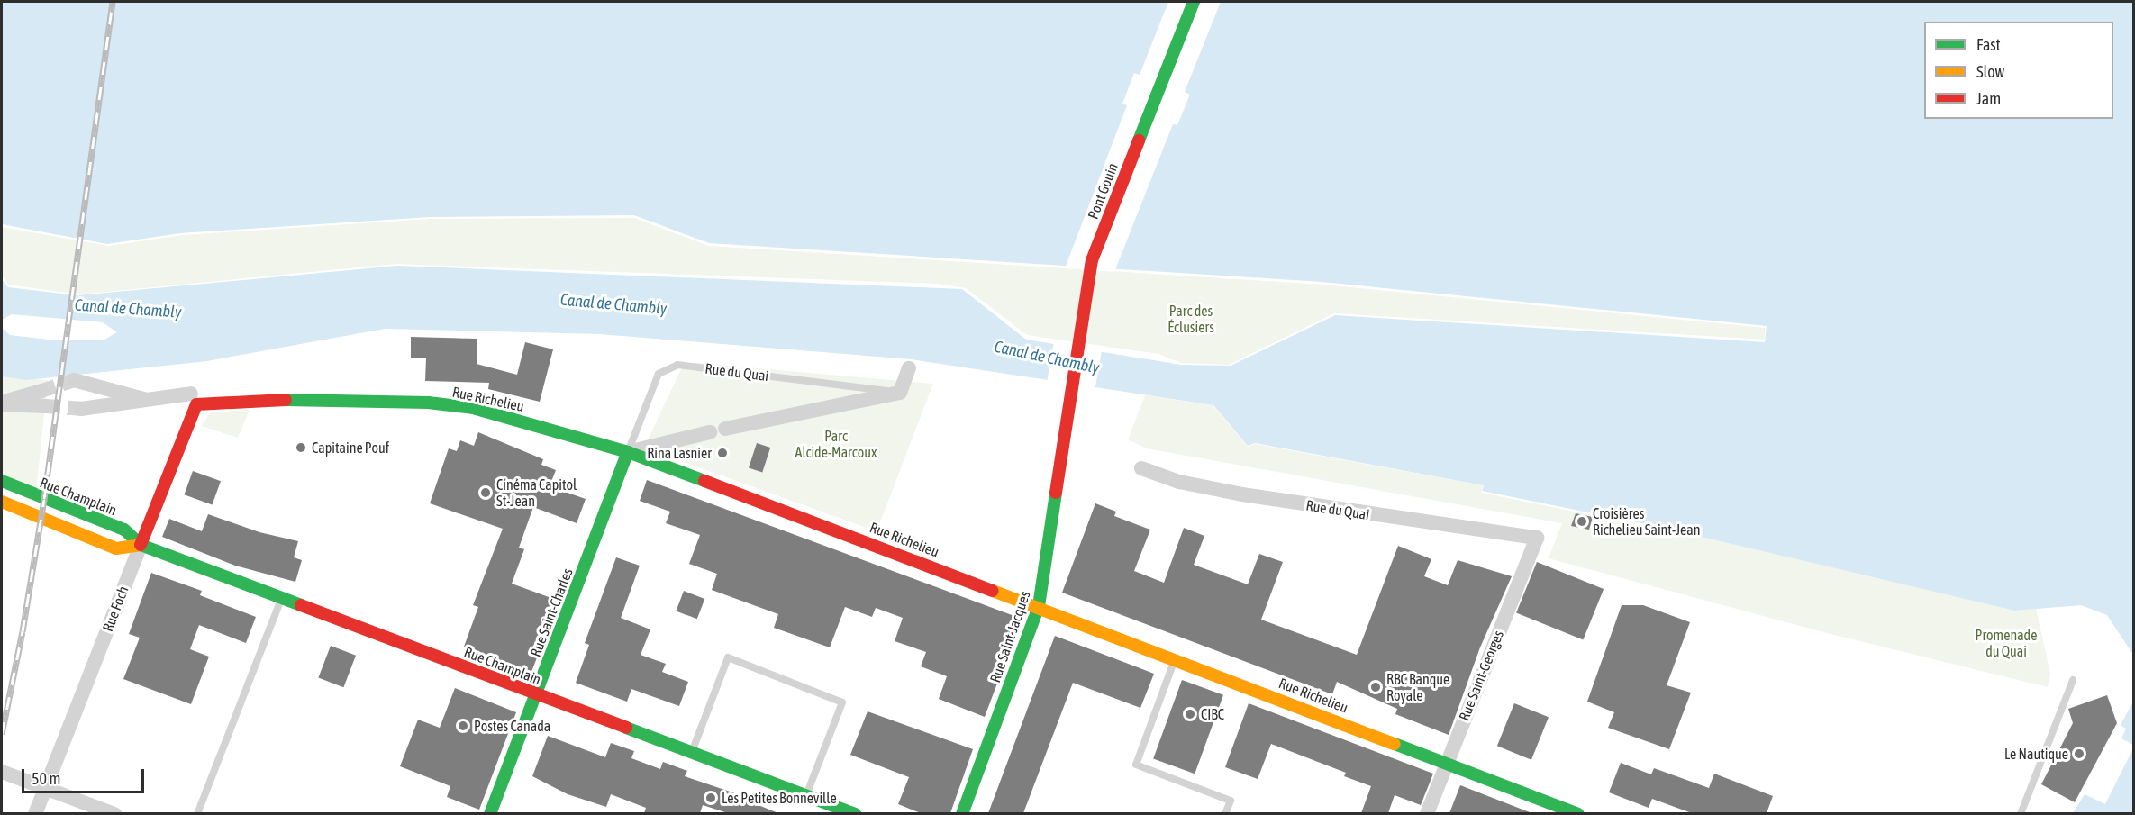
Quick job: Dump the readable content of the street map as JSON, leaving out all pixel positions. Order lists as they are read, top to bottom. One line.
{"streets":{"street":["Pont Gouin","Rue du Quai","Rue Richelieu","Rue Champlain","Rue Foch","Rue Saint-Charles","Rue Saint-Jacques","Rue Saint-Georges"]},"crossings":[["Pont Gouin","Rue Saint-Jacques"],["Rue du Quai","Rue Richelieu"],["Rue du Quai","Rue Saint-Charles"],["Rue du Quai","Rue Saint-Georges"],["Rue Richelieu","Rue Foch"],["Rue Richelieu","Rue Saint-Charles"],["Rue Richelieu","Rue Saint-Jacques"],["Rue Richelieu","Rue Saint-Georges"],["Rue Champlain","Rue Foch"],["Rue Champlain","Rue Saint-Charles"]],"water":["Canal de Chambly"],"parks":["Parc des Éclusiers","Parc Alcide-Marcoux","Promenade du Quai"],"places":["Capitaine Pouf","Rina Lasnier","Cinéma Capitol St-Jean","Croisières Richelieu Saint-Jean","RBC Banque Royale","CIBC","Postes Canada","Le Nautique","Les Petites Bonneville"],"legend":["Fast","Slow","Jam"],"scale_bar":"50 m"}
